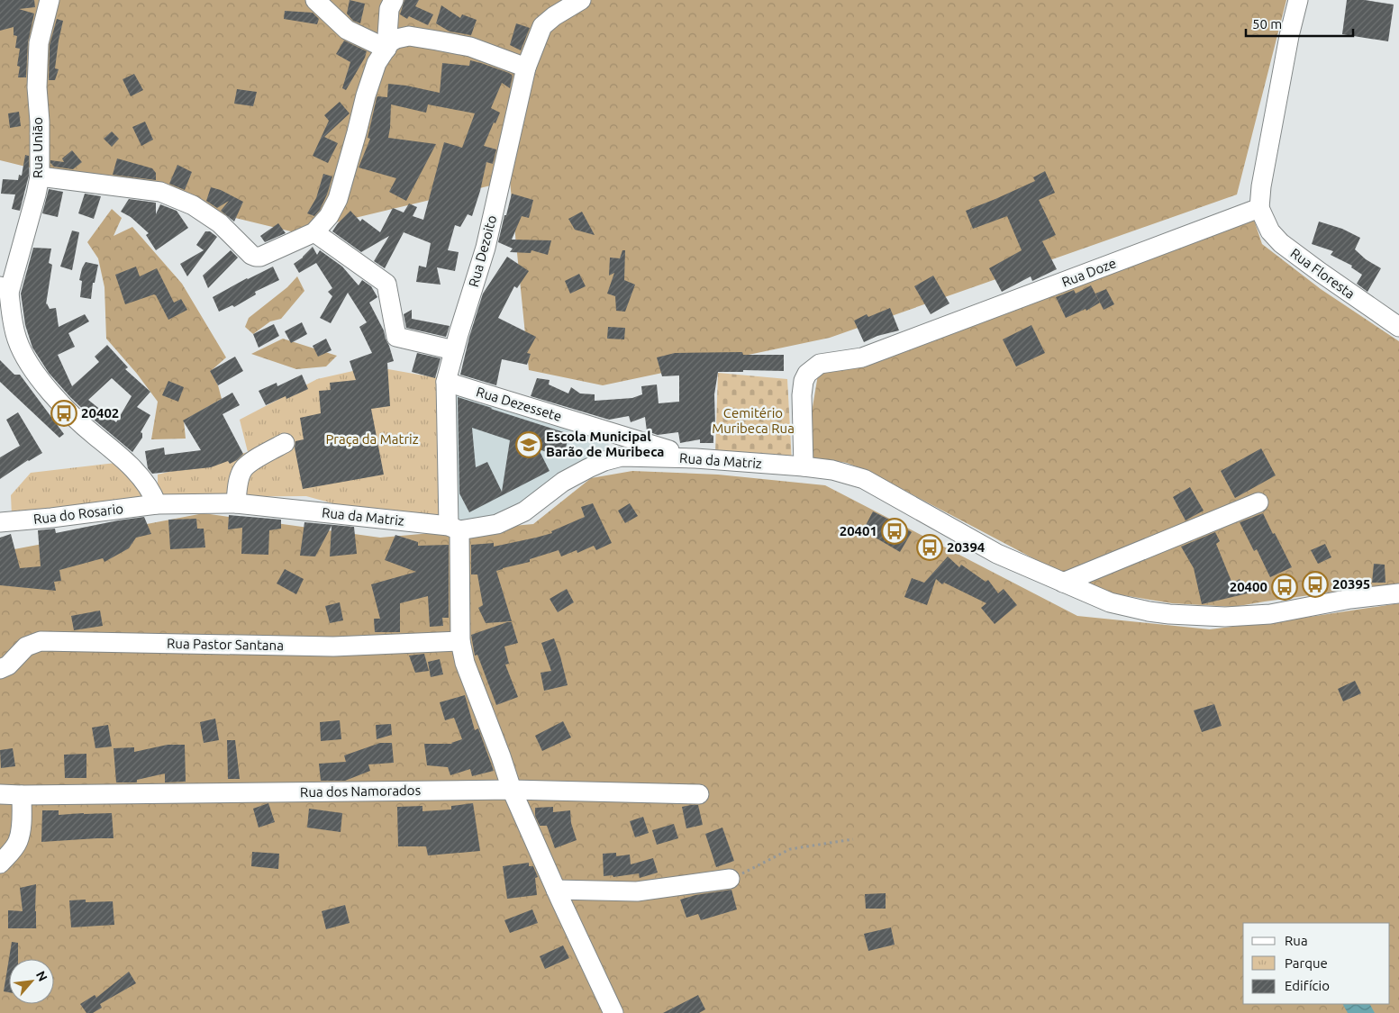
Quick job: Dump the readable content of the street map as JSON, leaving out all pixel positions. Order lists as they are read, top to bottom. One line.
{"streets":{"street":["Rua União","Rua Dezoito","Rua Doze","Rua Floresta","Rua Dezessete","Rua da Matriz","Rua do Rosario","Rua Pastor Santana","Rua dos Namorados"]},"crossings":[["Rua Dezoito","Rua Dezessete"],["Rua Dezoito","Rua da Matriz"],["Rua Doze","Rua Floresta"],["Rua Doze","Rua da Matriz"],["Rua Dezessete","Rua da Matriz"],["Rua da Matriz","Rua do Rosario"]],"parks":["Cemitério Muribeca Rua","Praça da Matriz"],"places":{"bus stop":["20402","20401","20394","20395","20400"],"school or university":["Escola Municipal Barão de Muribeca"]},"legend":["Rua","Parque","Edifício"],"scale_bar":"50 m","north":"top right"}
